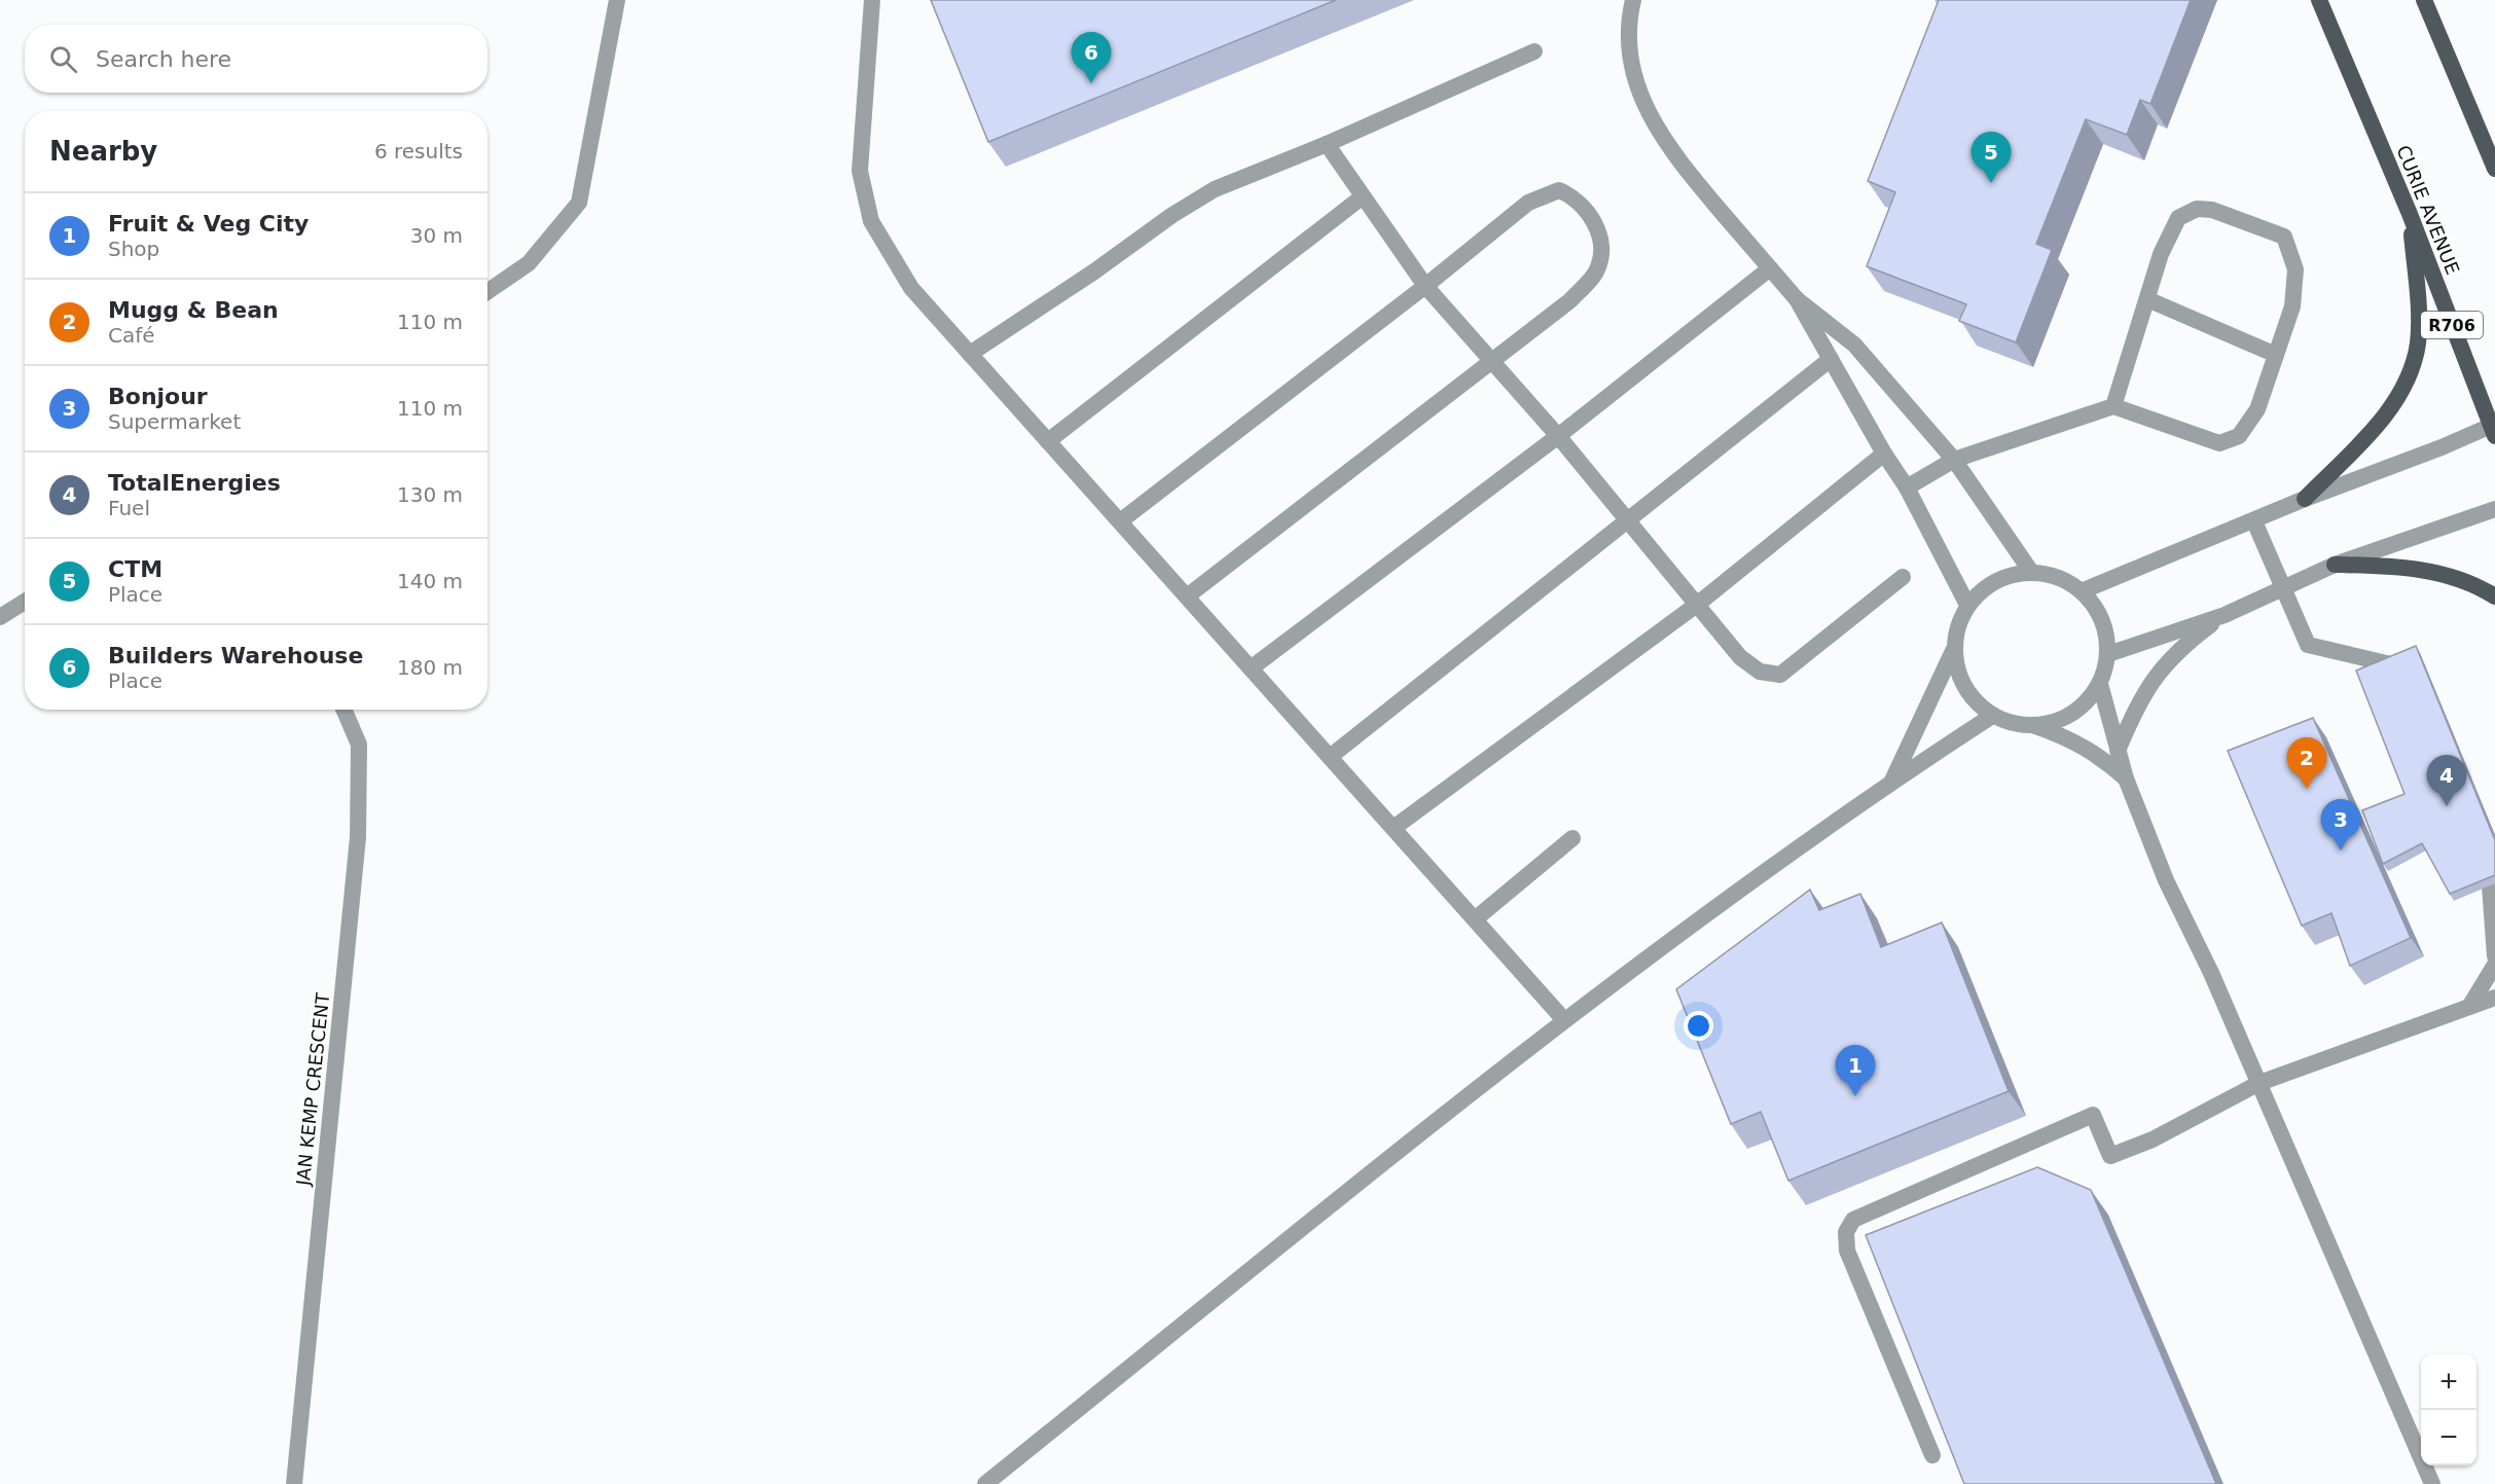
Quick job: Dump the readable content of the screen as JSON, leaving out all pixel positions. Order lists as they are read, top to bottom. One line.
{"streets":{"main road":["CURIE AVENUE","R706"],"street":["JAN KEMP CRESCENT"]},"page":{"search":"Search here","pins":["6","5","2","4","3","1"],"heading":["Nearby","6 results"],"list":[{"mark":"1","name":"Fruit & Veg City","note":"Shop","value":"30 m"},{"mark":"2","name":"Mugg & Bean","note":"Café","value":"110 m"},{"mark":"3","name":"Bonjour","note":"Supermarket","value":"110 m"},{"mark":"4","name":"TotalEnergies","note":"Fuel","value":"130 m"},{"mark":"5","name":"CTM","note":"Place","value":"140 m"},{"mark":"6","name":"Builders Warehouse","note":"Place","value":"180 m"}],"map_buttons":["+","−"]}}
